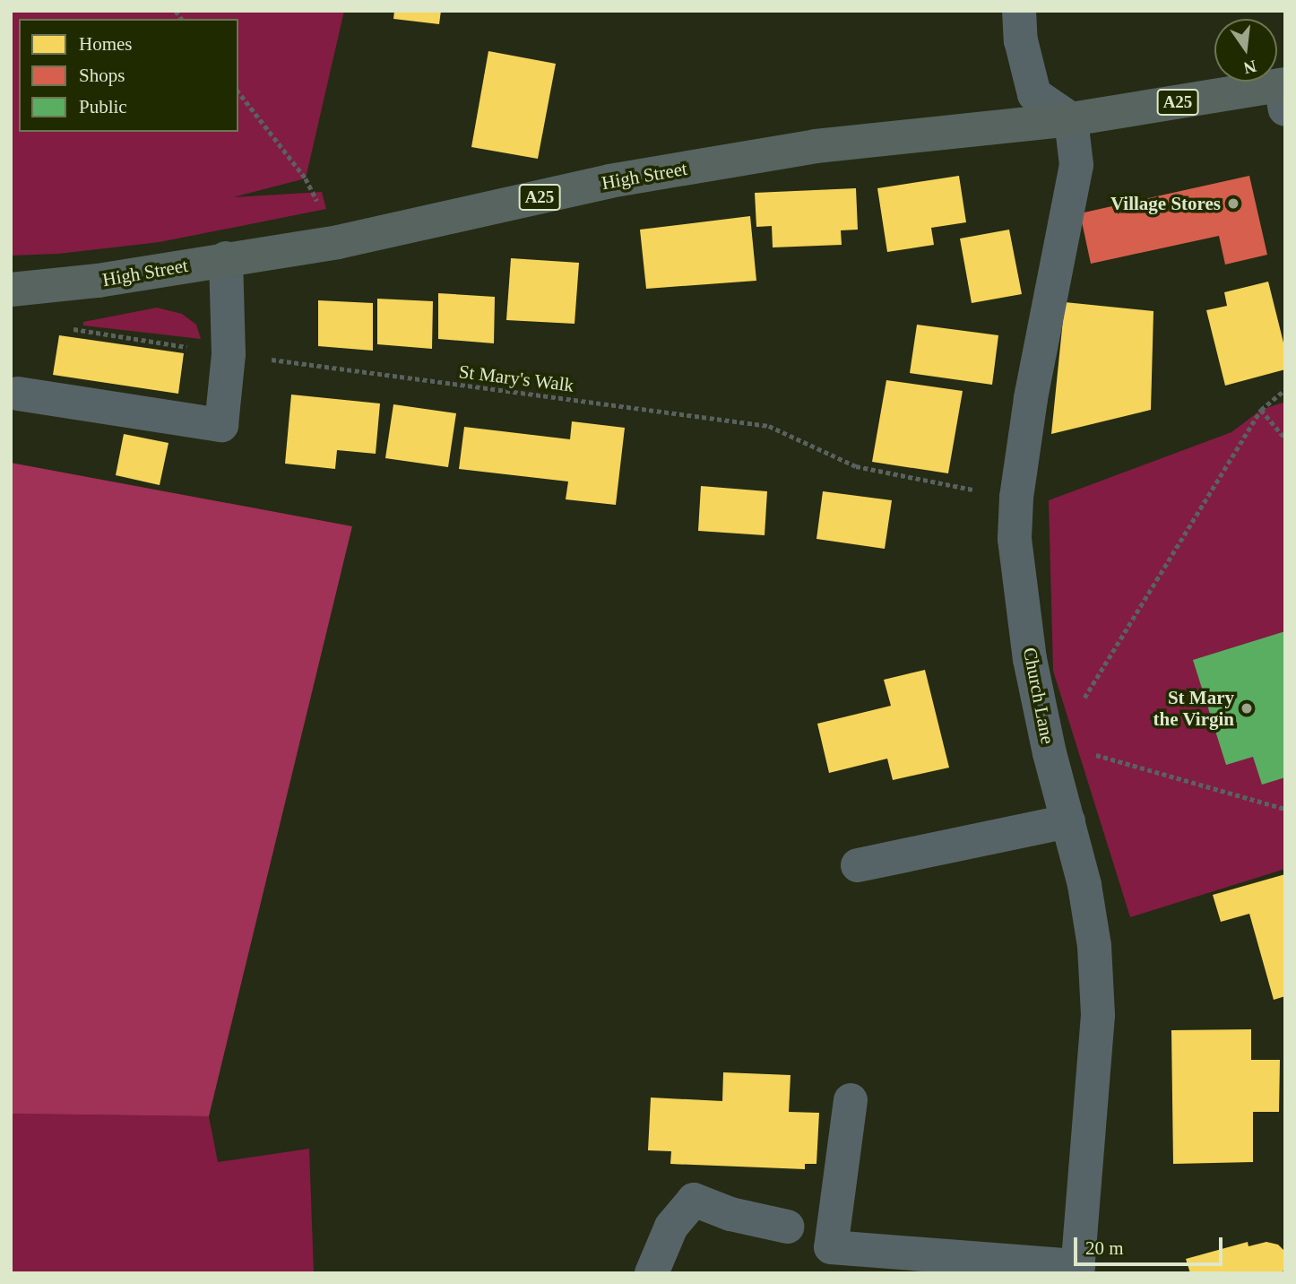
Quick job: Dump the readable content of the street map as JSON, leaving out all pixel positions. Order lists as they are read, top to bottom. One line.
{"streets":{"main road":["A25","High Street"],"street":["Church Lane"],"path":["St Mary's Walk"]},"crossings":[["High Street","Church Lane"],["St Mary's Walk","Church Lane"]],"places":["Village Stores","St Mary the Virgin"],"legend":["Homes","Shops","Public"],"scale_bar":"20 m","north":"bottom"}
